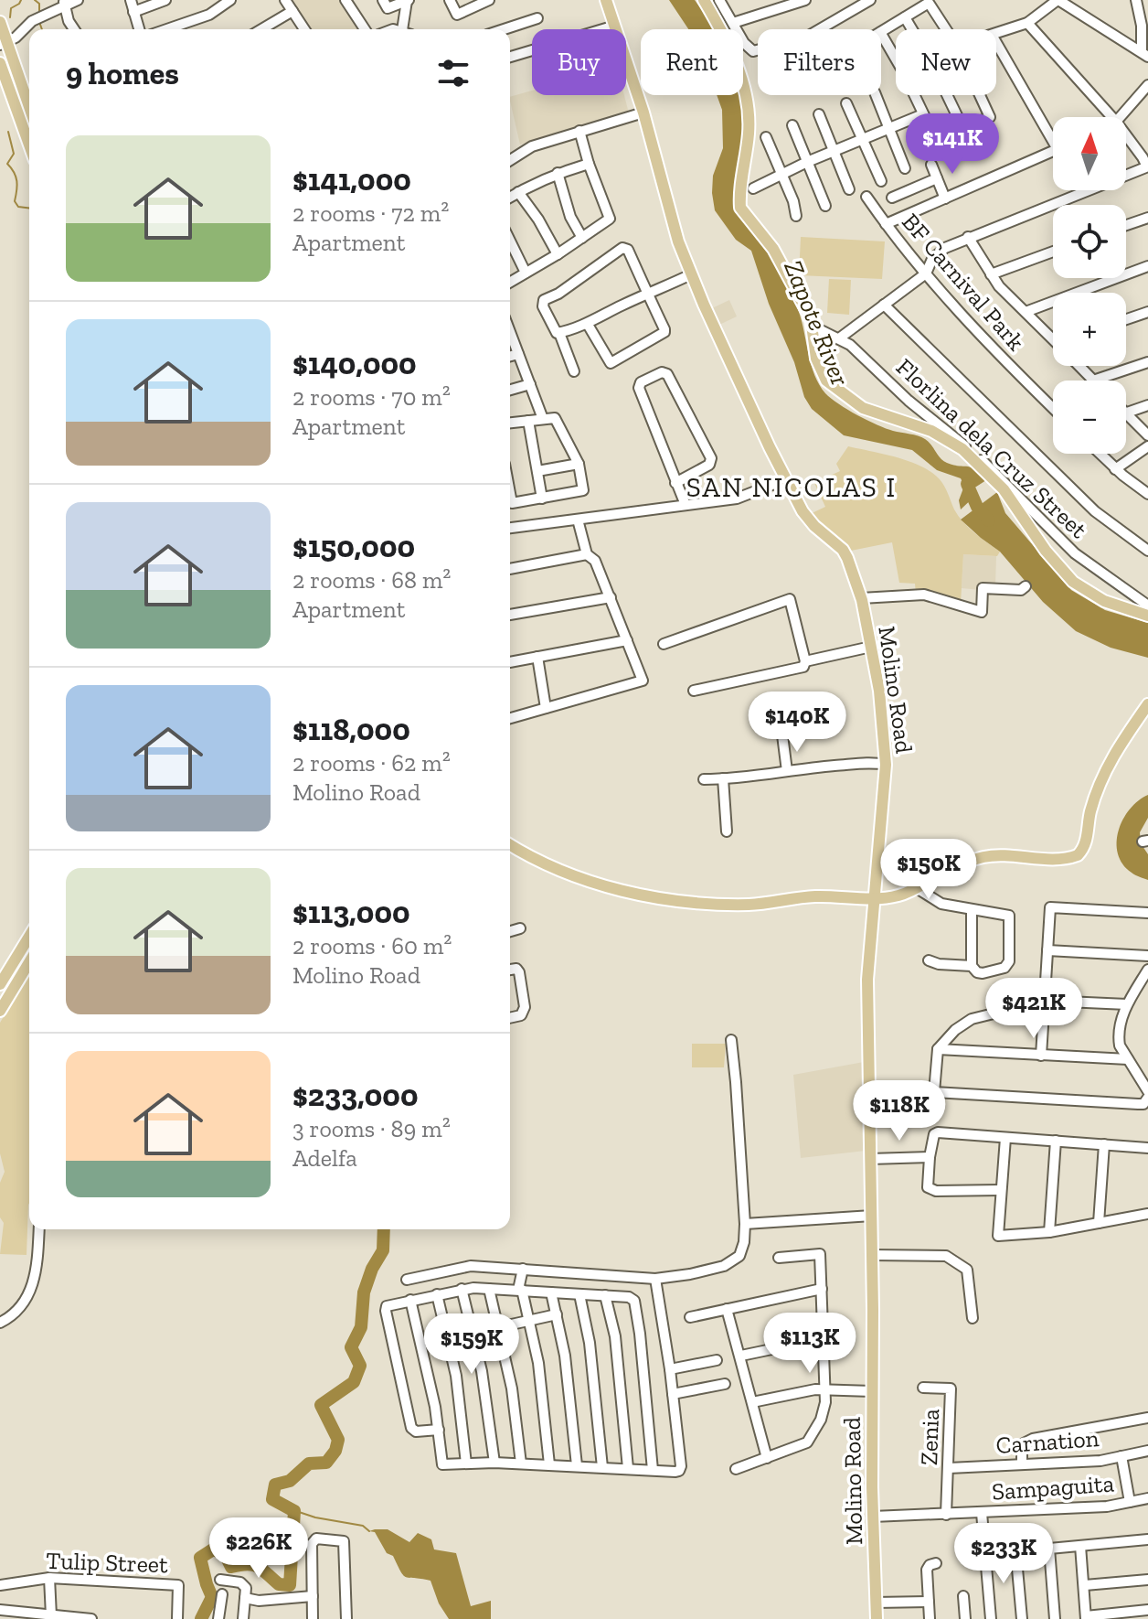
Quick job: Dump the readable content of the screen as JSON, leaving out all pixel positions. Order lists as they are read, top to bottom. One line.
{"streets":{"main road":["Molino Road"],"street":["BF Carnival Park","Florlina dela Cruz Street","Zenia","Carnation","Sampaguita","Tulip Street"]},"crossings":[["Molino Road","Sampaguita"],["Zenia","Carnation"],["Zenia","Sampaguita"],["Carnation","Sampaguita"]],"districts":["SAN NICOLAS I"],"water":["Zapote River"],"north":"top","page":{"chip":["Buy","Rent","Filters","New"],"heading":"9 homes","price":["$141K","$140K","$150K","$421K","$118K","$113K","$159K","$226K","$233K"],"map_buttons":["+","−"],"list":[{"name":"$141,000","note":"2 rooms · 72 m² · Apartment"},{"name":"$140,000","note":"2 rooms · 70 m² · Apartment"},{"name":"$150,000","note":"2 rooms · 68 m² · Apartment"},{"name":"$118,000","note":"2 rooms · 62 m² · Molino Road"},{"name":"$113,000","note":"2 rooms · 60 m² · Molino Road"},{"name":"$233,000","note":"3 rooms · 89 m² · Adelfa"}]}}
